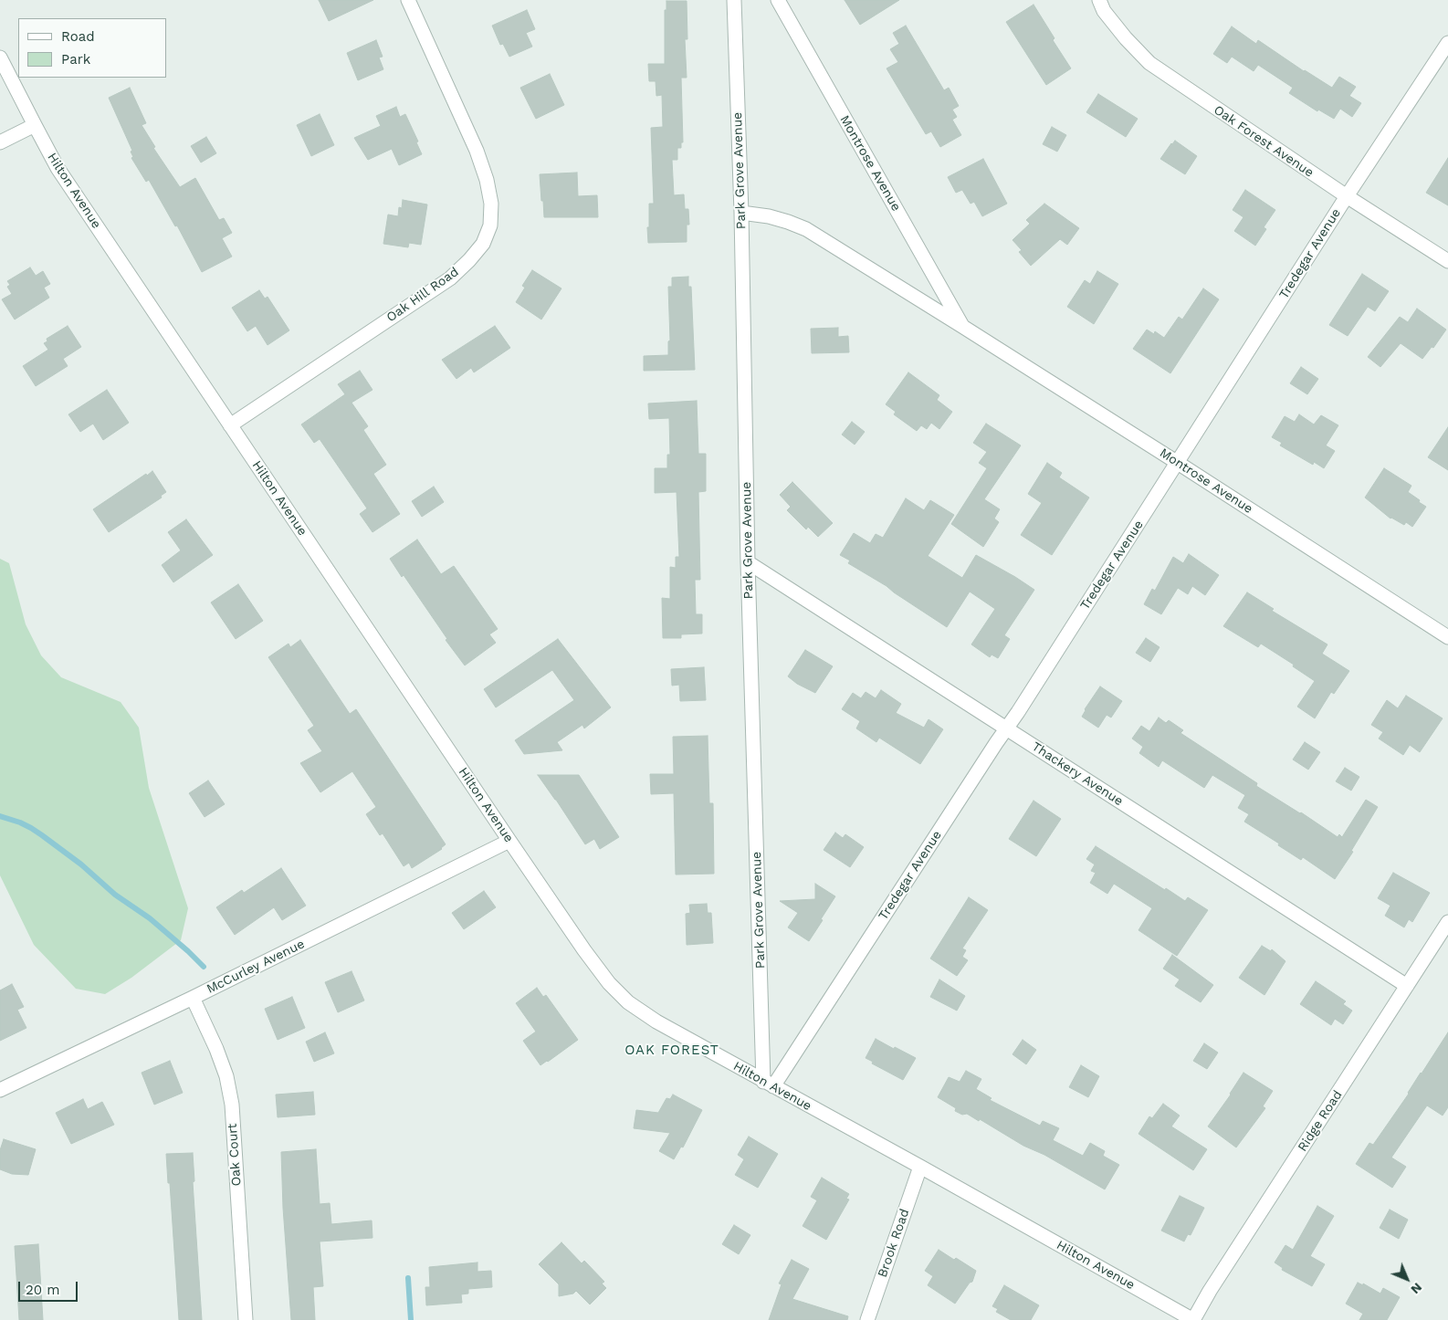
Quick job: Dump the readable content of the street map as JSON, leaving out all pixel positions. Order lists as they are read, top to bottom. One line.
{"streets":{"street":["Oak Forest Avenue","Montrose Avenue","Park Grove Avenue","Hilton Avenue","Tredegar Avenue","Oak Hill Road","Thackery Avenue","McCurley Avenue","Ridge Road","Oak Court","Brook Road"]},"crossings":[["Oak Forest Avenue","Tredegar Avenue"],["Montrose Avenue","Park Grove Avenue"],["Montrose Avenue","Tredegar Avenue"],["Park Grove Avenue","Hilton Avenue"],["Park Grove Avenue","Tredegar Avenue"],["Park Grove Avenue","Thackery Avenue"],["Hilton Avenue","Tredegar Avenue"],["Hilton Avenue","Oak Hill Road"],["Hilton Avenue","McCurley Avenue"],["Hilton Avenue","Ridge Road"],["Hilton Avenue","Brook Road"],["Tredegar Avenue","Thackery Avenue"],["Thackery Avenue","Ridge Road"],["McCurley Avenue","Oak Court"]],"districts":["OAK FOREST"],"legend":["Road","Park"],"scale_bar":"20 m","north":"bottom right"}
